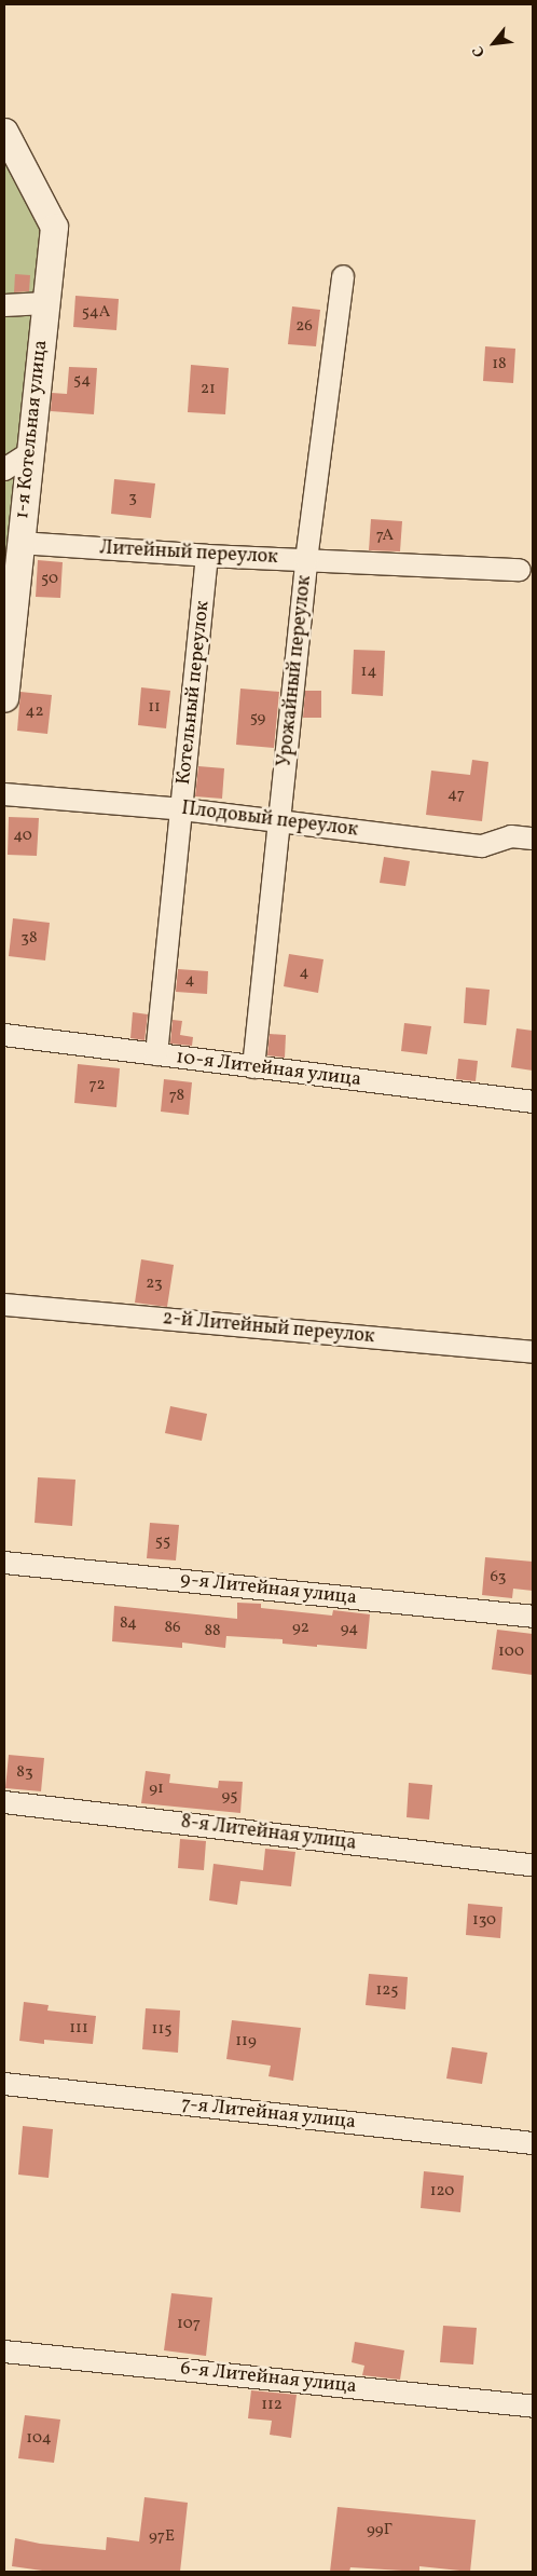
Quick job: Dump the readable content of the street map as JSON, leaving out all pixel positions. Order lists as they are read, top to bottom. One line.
{"streets":{"street":["1-я Котельная улица","Литейный переулок","Урожайный переулок","Котельный переулок","Плодовый переулок","10-я Литейная улица","2-й Литейный переулок","9-я Литейная улица","8-я Литейная улица","7-я Литейная улица","6-я Литейная улица"]},"crossings":[["1-я Котельная улица","Литейный переулок"],["Литейный переулок","Урожайный переулок"],["Литейный переулок","Котельный переулок"],["Урожайный переулок","Плодовый переулок"],["Урожайный переулок","10-я Литейная улица"],["Котельный переулок","Плодовый переулок"],["Котельный переулок","10-я Литейная улица"]],"house_numbers":["54А","26","18","54","21","3","7А","50","14","11","42","59","47","40","38","4","4","72","78","23","55","63","84","86","92","94","88","100","83","91","95","130","125","111","115","119","120","107","112","104","99Г","97Е"],"north":"bottom left"}
